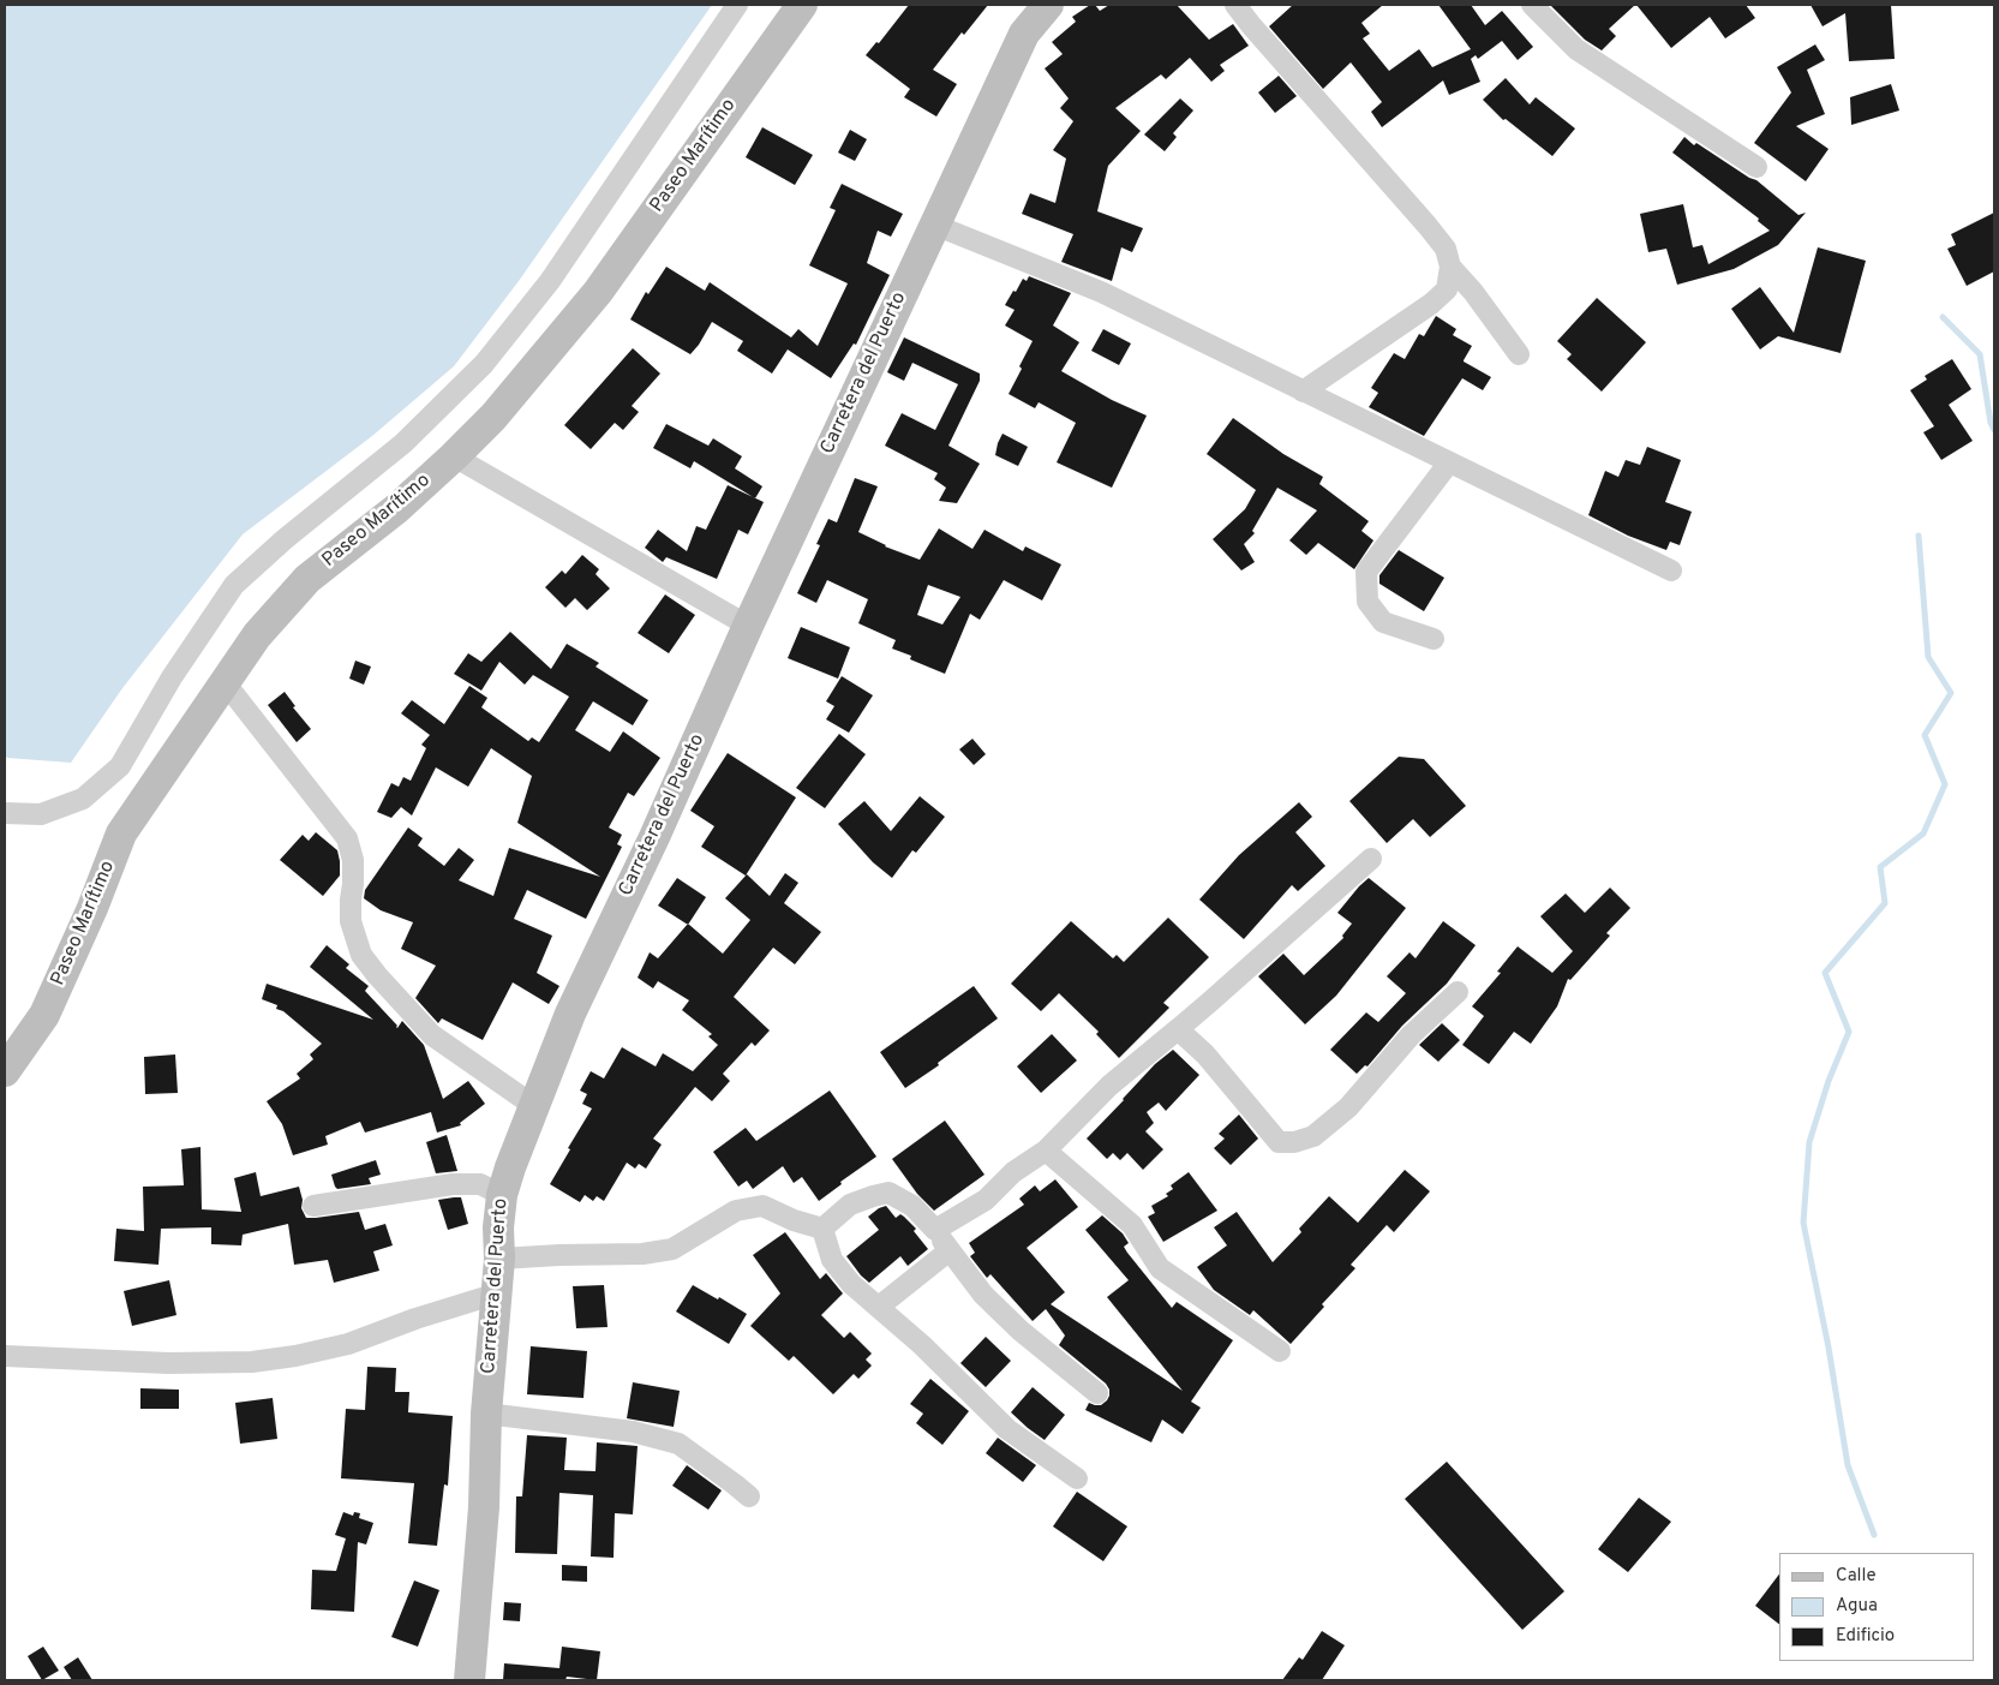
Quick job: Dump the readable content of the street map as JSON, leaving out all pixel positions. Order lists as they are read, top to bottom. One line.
{"streets":{"main road":["Paseo Marítimo","Carretera del Puerto"]},"legend":["Calle","Agua","Edificio"]}
